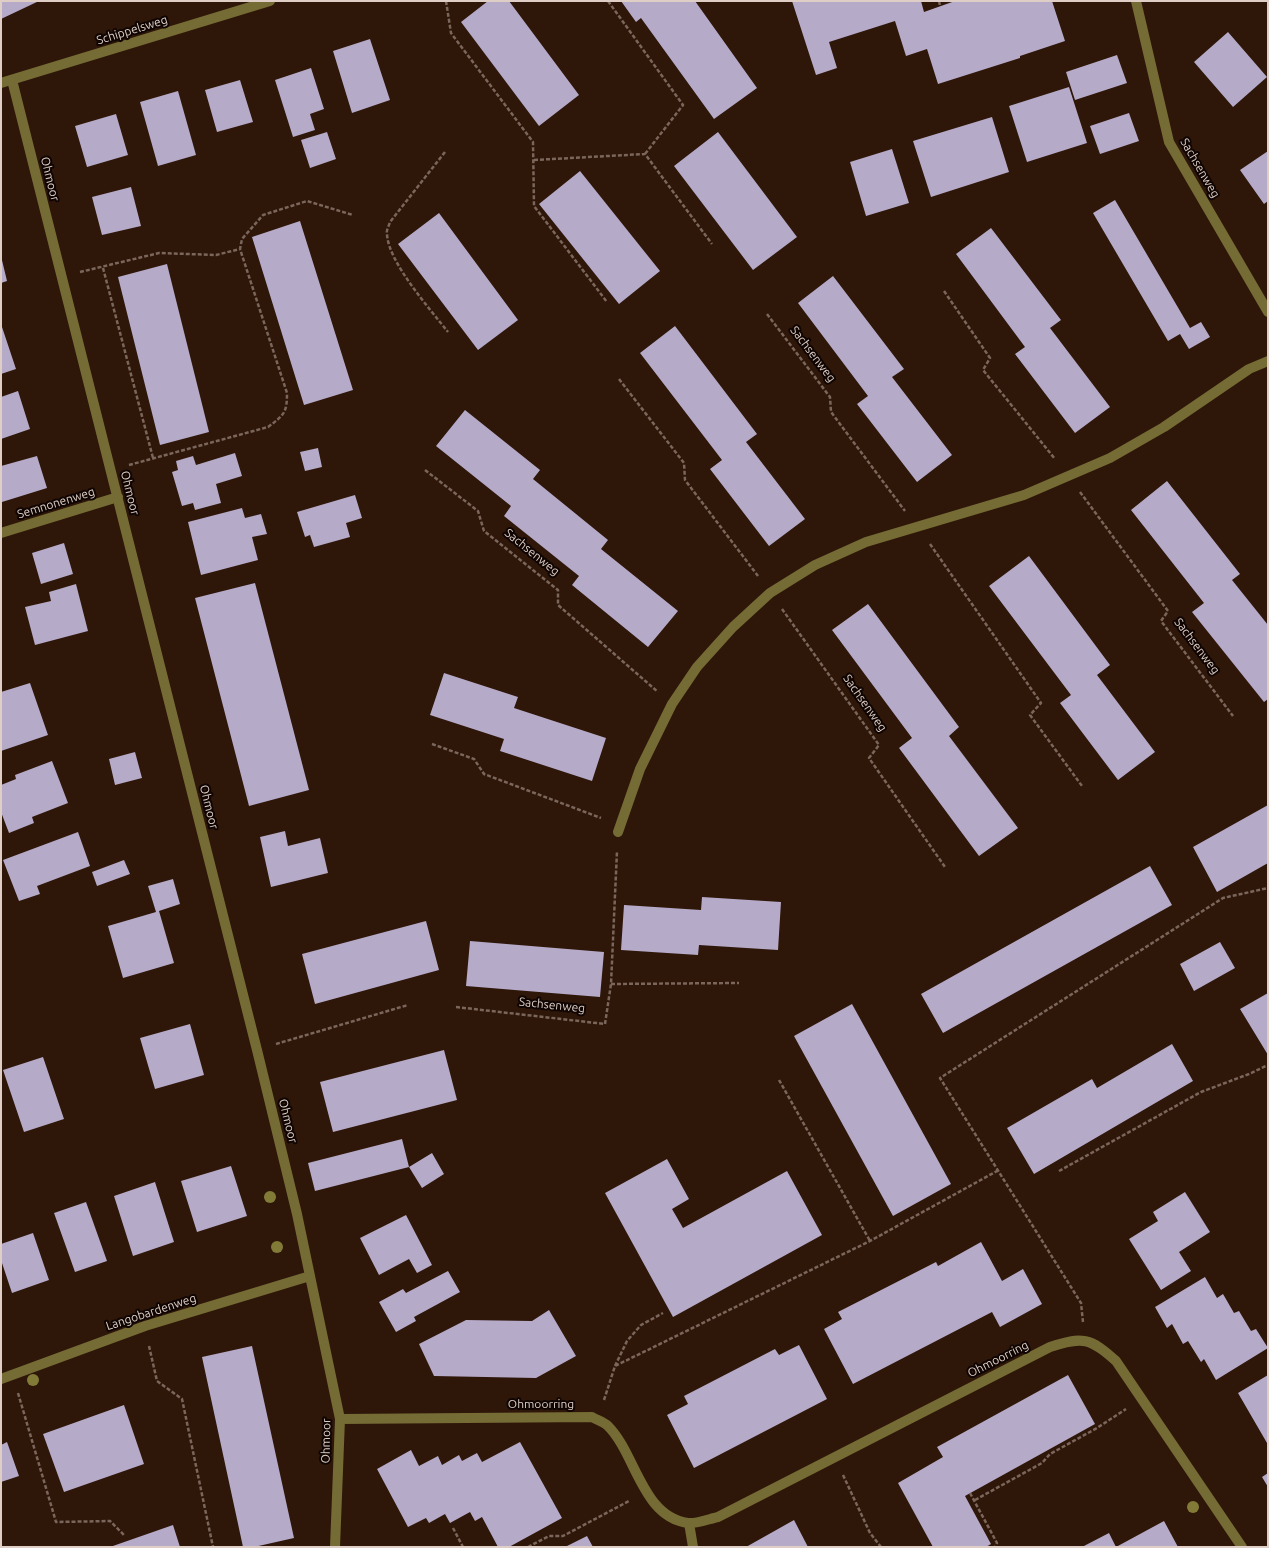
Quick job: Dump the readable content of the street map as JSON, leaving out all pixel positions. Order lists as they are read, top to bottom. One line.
{"streets":{"street":["Schippelsweg","Sachsenweg","Ohmoor","Semnonenweg","Langobardenweg","Ohmoorring"]},"crossings":[["Schippelsweg","Ohmoor"],["Ohmoor","Semnonenweg"],["Ohmoor","Langobardenweg"],["Ohmoor","Ohmoorring"]]}
